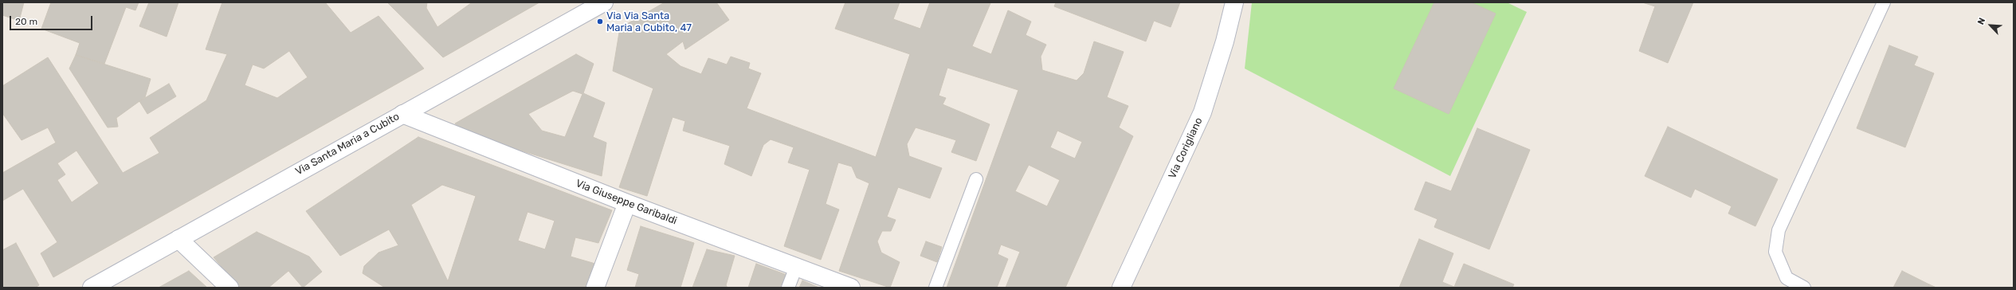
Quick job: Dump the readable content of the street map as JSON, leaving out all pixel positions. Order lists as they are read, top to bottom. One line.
{"streets":{"street":["Via Santa Maria a Cubito","Via Corigliano","Via Giuseppe Garibaldi"]},"crossings":[["Via Santa Maria a Cubito","Via Giuseppe Garibaldi"]],"places":["Via Via Santa Maria a Cubito, 47"],"scale_bar":"20 m","north":"top left"}
